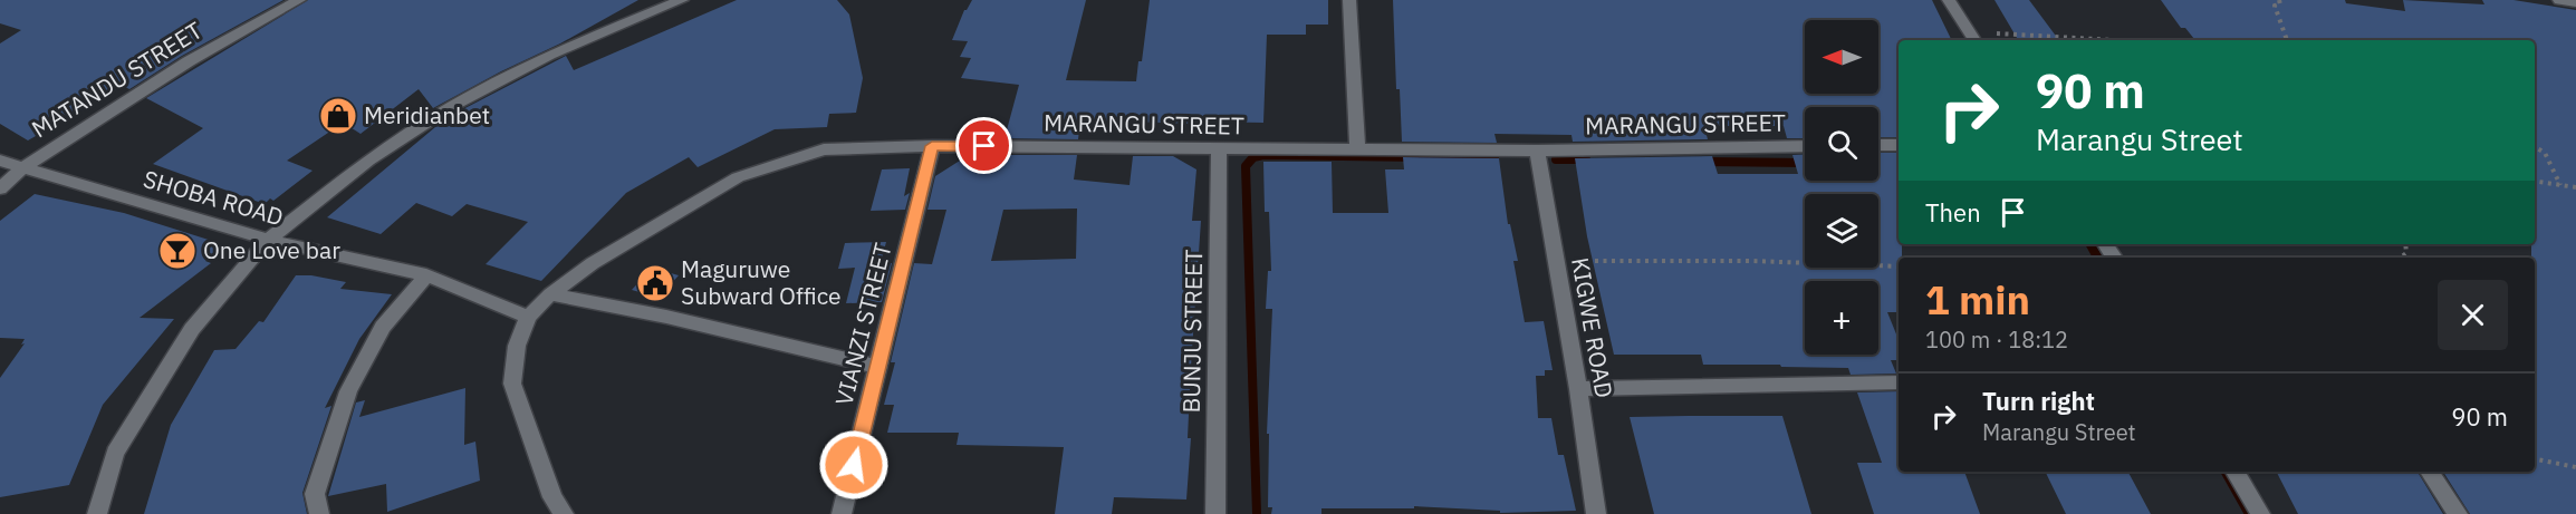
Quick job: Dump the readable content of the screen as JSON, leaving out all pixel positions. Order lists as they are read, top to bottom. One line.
{"streets":{"street":["MATANDU STREET","MARANGU STREET","SHOBA ROAD","VIANZI STREET","KIGWE ROAD","BUNJU STREET"]},"crossings":[["MATANDU STREET","SHOBA ROAD"],["MARANGU STREET","SHOBA ROAD"],["MARANGU STREET","VIANZI STREET"],["MARANGU STREET","KIGWE ROAD"],["MARANGU STREET","BUNJU STREET"]],"places":{"shop":["Meridianbet"],"bar":["One Love bar"],"public building":["Maguruwe Subward Office"]},"north":"left","page":{"map_buttons":"+","turn":["90 m","Marangu Street"],"then":"Then","heading":["1 min","100 m · 18:12"],"list":[{"name":"Turn right","note":"Marangu Street","value":"90 m"}]}}
